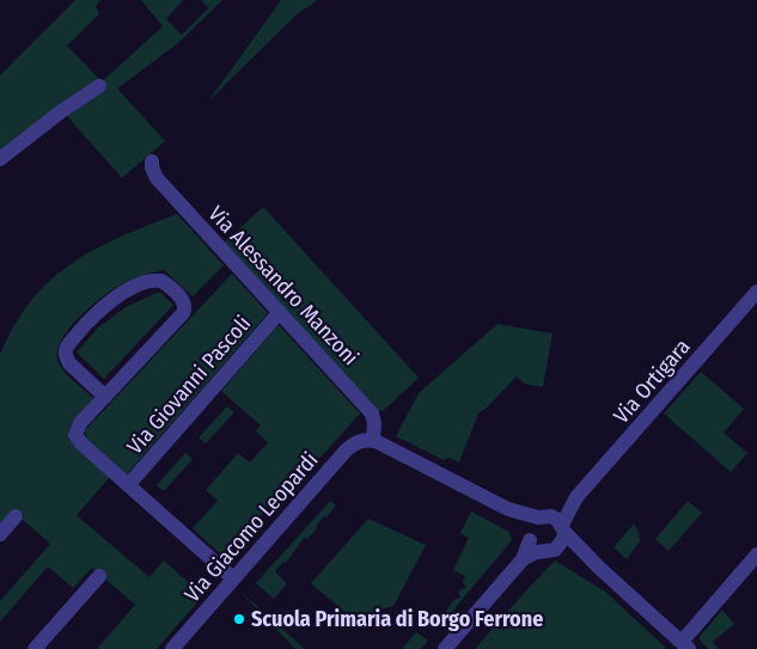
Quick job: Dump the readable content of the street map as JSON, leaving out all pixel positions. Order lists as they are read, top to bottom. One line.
{"streets":{"street":["Via Alessandro Manzoni","Via Ortigara","Via Giovanni Pascoli","Via Giacomo Leopardi"]},"crossings":[["Via Alessandro Manzoni","Via Giovanni Pascoli"],["Via Alessandro Manzoni","Via Giacomo Leopardi"],["Via Giovanni Pascoli","Via Giacomo Leopardi"]],"places":["Scuola Primaria di Borgo Ferrone"]}
